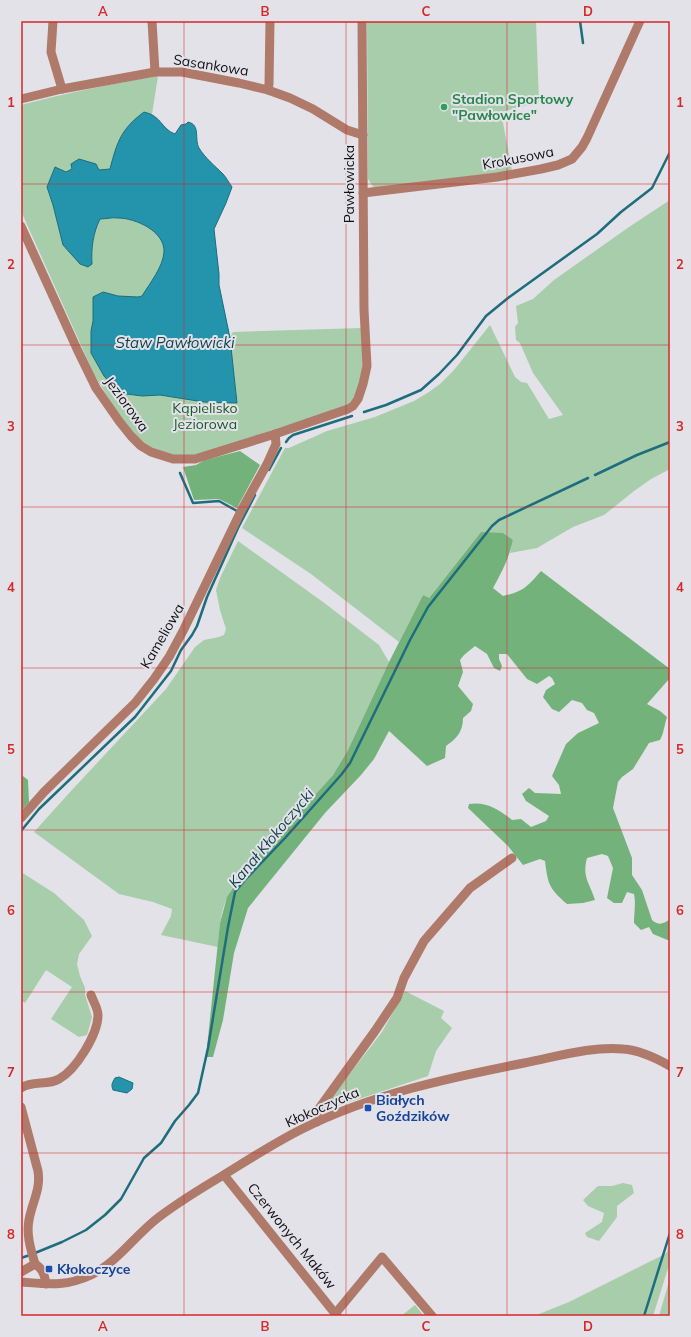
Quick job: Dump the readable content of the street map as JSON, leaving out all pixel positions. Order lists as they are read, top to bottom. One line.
{"streets":{"street":["Sasankowa","Krokusowa","Pawłowicka","Jeziorowa","Kameliowa","Kłokoczycka","Czerwonych Maków"]},"crossings":[["Sasankowa","Pawłowicka"],["Krokusowa","Pawłowicka"],["Pawłowicka","Jeziorowa"],["Jeziorowa","Kameliowa"],["Kłokoczycka","Czerwonych Maków"]],"water":["Staw Pawłowicki","Kanał Kłokoczycki"],"parks":["Kąpielisko Jeziorowa"],"places":{"other":["Stadion Sportowy \"Pawłowice\""],"transit":["Białych Goździków","Kłokoczyce"]},"grid":{"columns":["A","B","C","D"],"rows":["1","2","3","4","5","6","7","8"]}}
